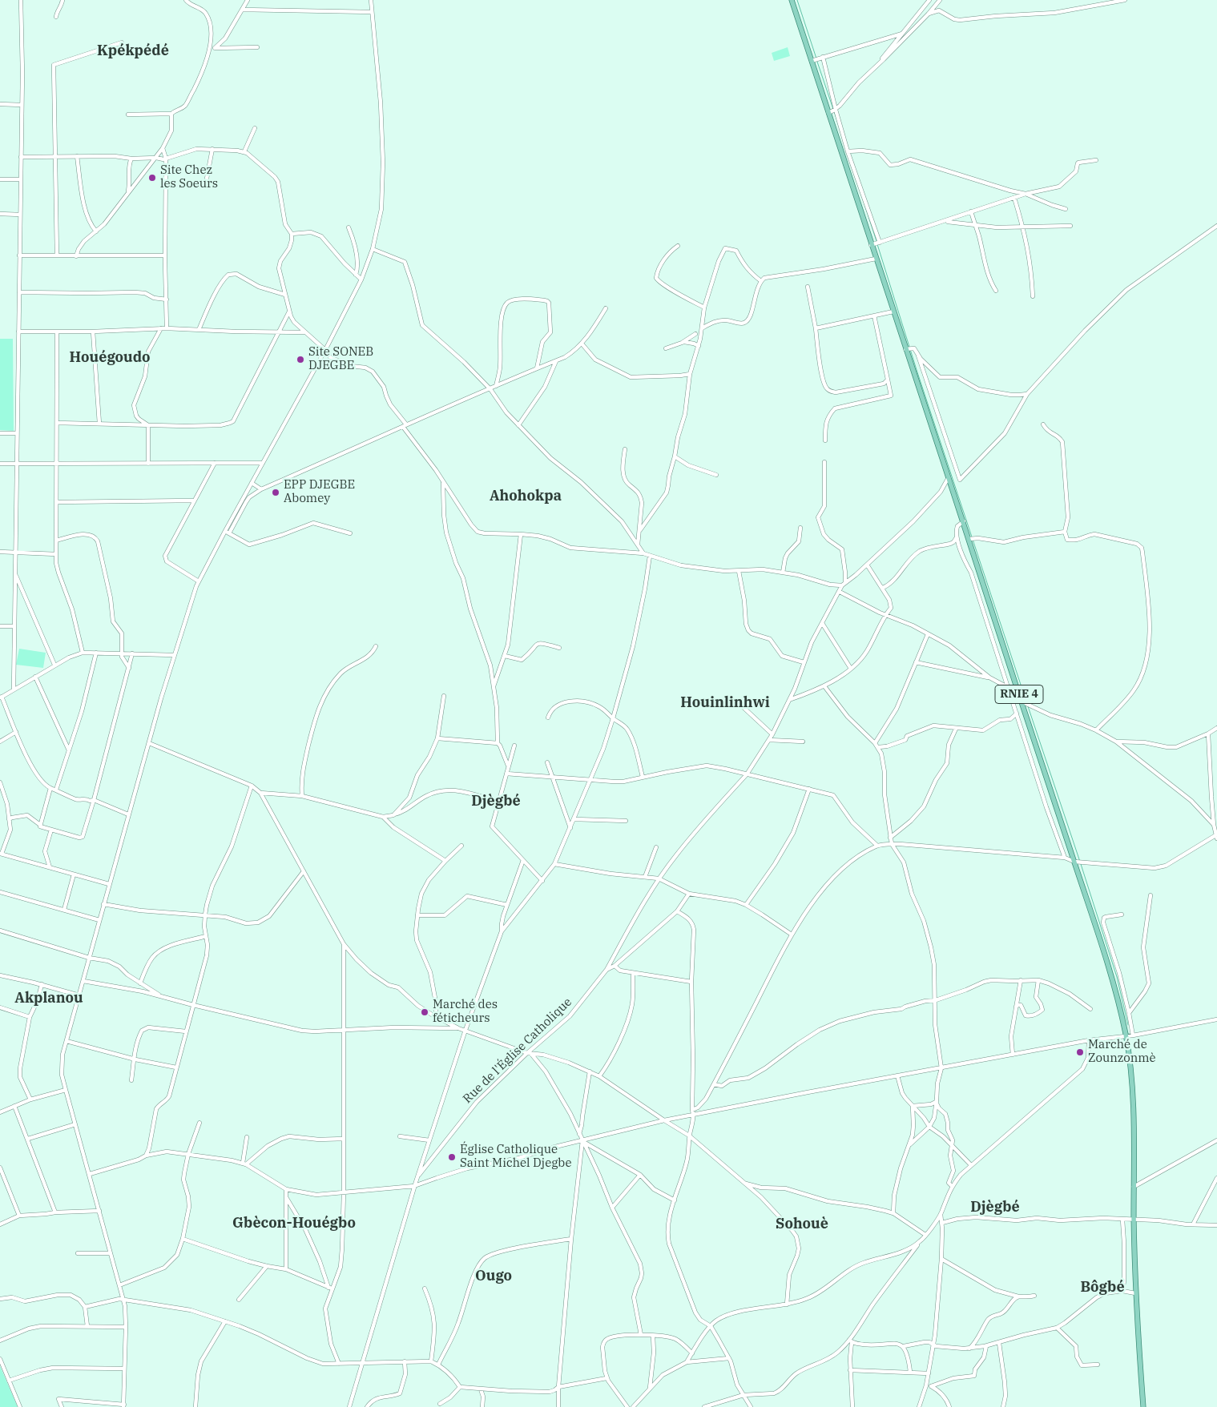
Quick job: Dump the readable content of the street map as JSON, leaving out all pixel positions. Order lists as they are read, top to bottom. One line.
{"streets":{"main road":["RNIE 4"],"street":["Rue de l'Église Catholique"]},"districts":["Kpékpédé","Houégoudo","Ahohokpa","Houinlinhwi","Djègbé","Akplanou","Djègbé","Gbècon-Houégbo","Sohouè","Ougo","Bôgbé"],"places":["Site Chez les Soeurs","Site SONEB DJEGBE","EPP DJEGBE Abomey","Marché des féticheurs","Marché de Zounzonmè","Église Catholique Saint Michel Djegbe"]}
